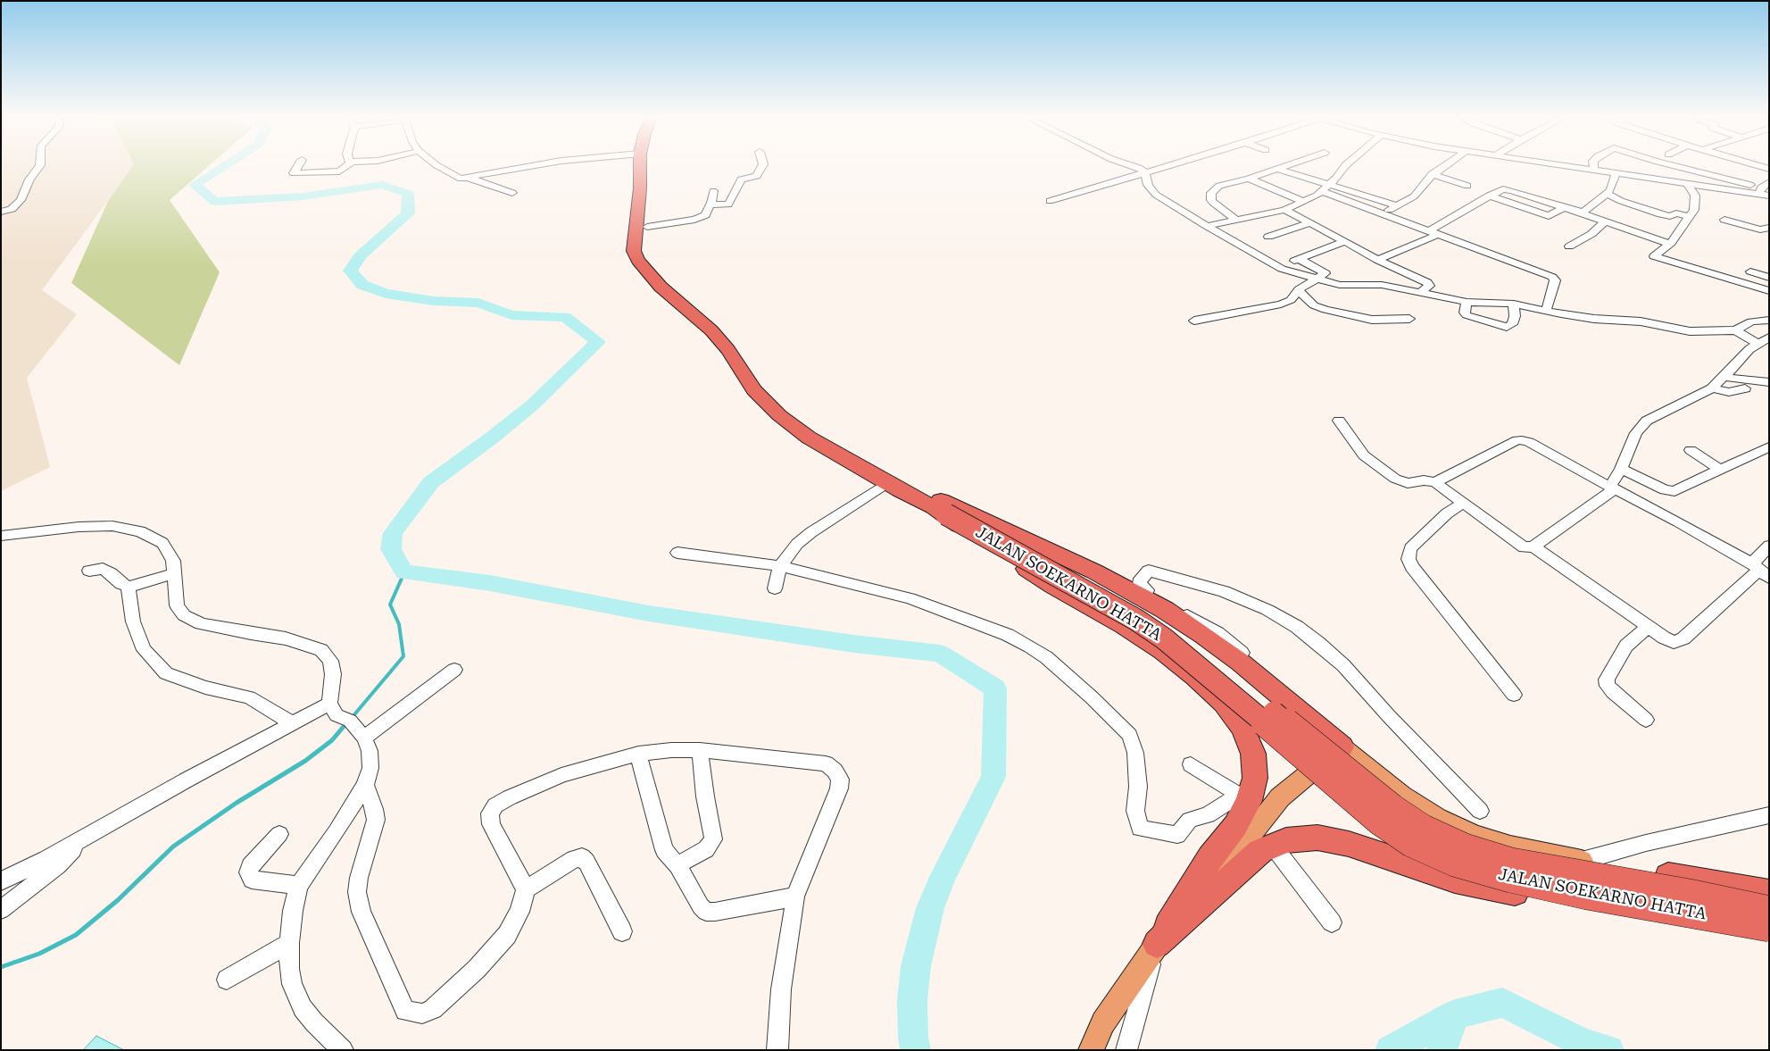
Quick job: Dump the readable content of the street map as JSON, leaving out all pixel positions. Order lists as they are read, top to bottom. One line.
{"streets":{"highway":["JALAN SOEKARNO HATTA"]}}
